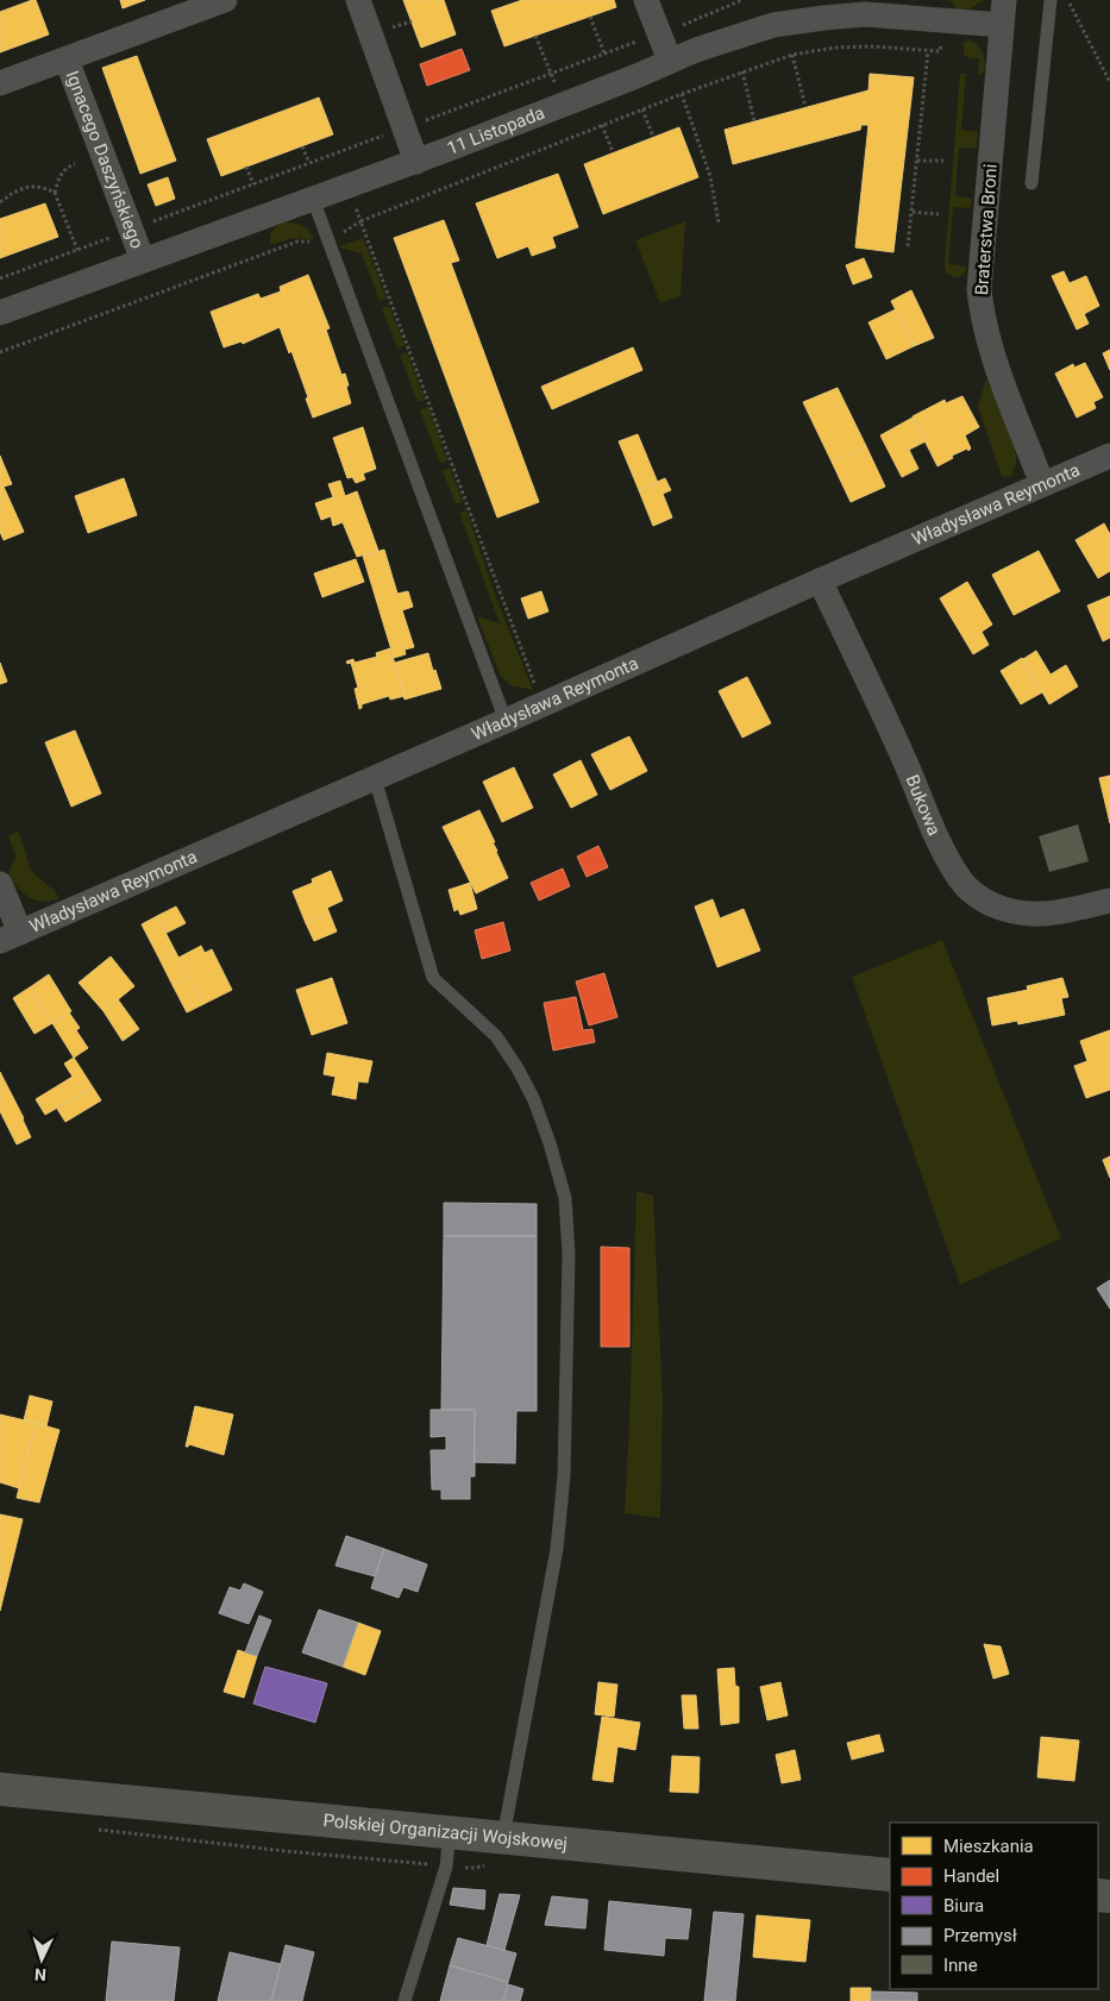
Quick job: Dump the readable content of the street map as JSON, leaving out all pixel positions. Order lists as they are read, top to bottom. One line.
{"streets":{"main road":["Polskiej Organizacji Wojskowej"],"street":["11 Listopada","Ignacego Daszyńskiego","Braterstwa Broni","Władysława Reymonta","Bukowa"]},"crossings":[["11 Listopada","Ignacego Daszyńskiego"],["11 Listopada","Braterstwa Broni"],["Braterstwa Broni","Władysława Reymonta"],["Władysława Reymonta","Bukowa"]],"legend":["Mieszkania","Handel","Biura","Przemysł","Inne"],"north":"bottom"}
